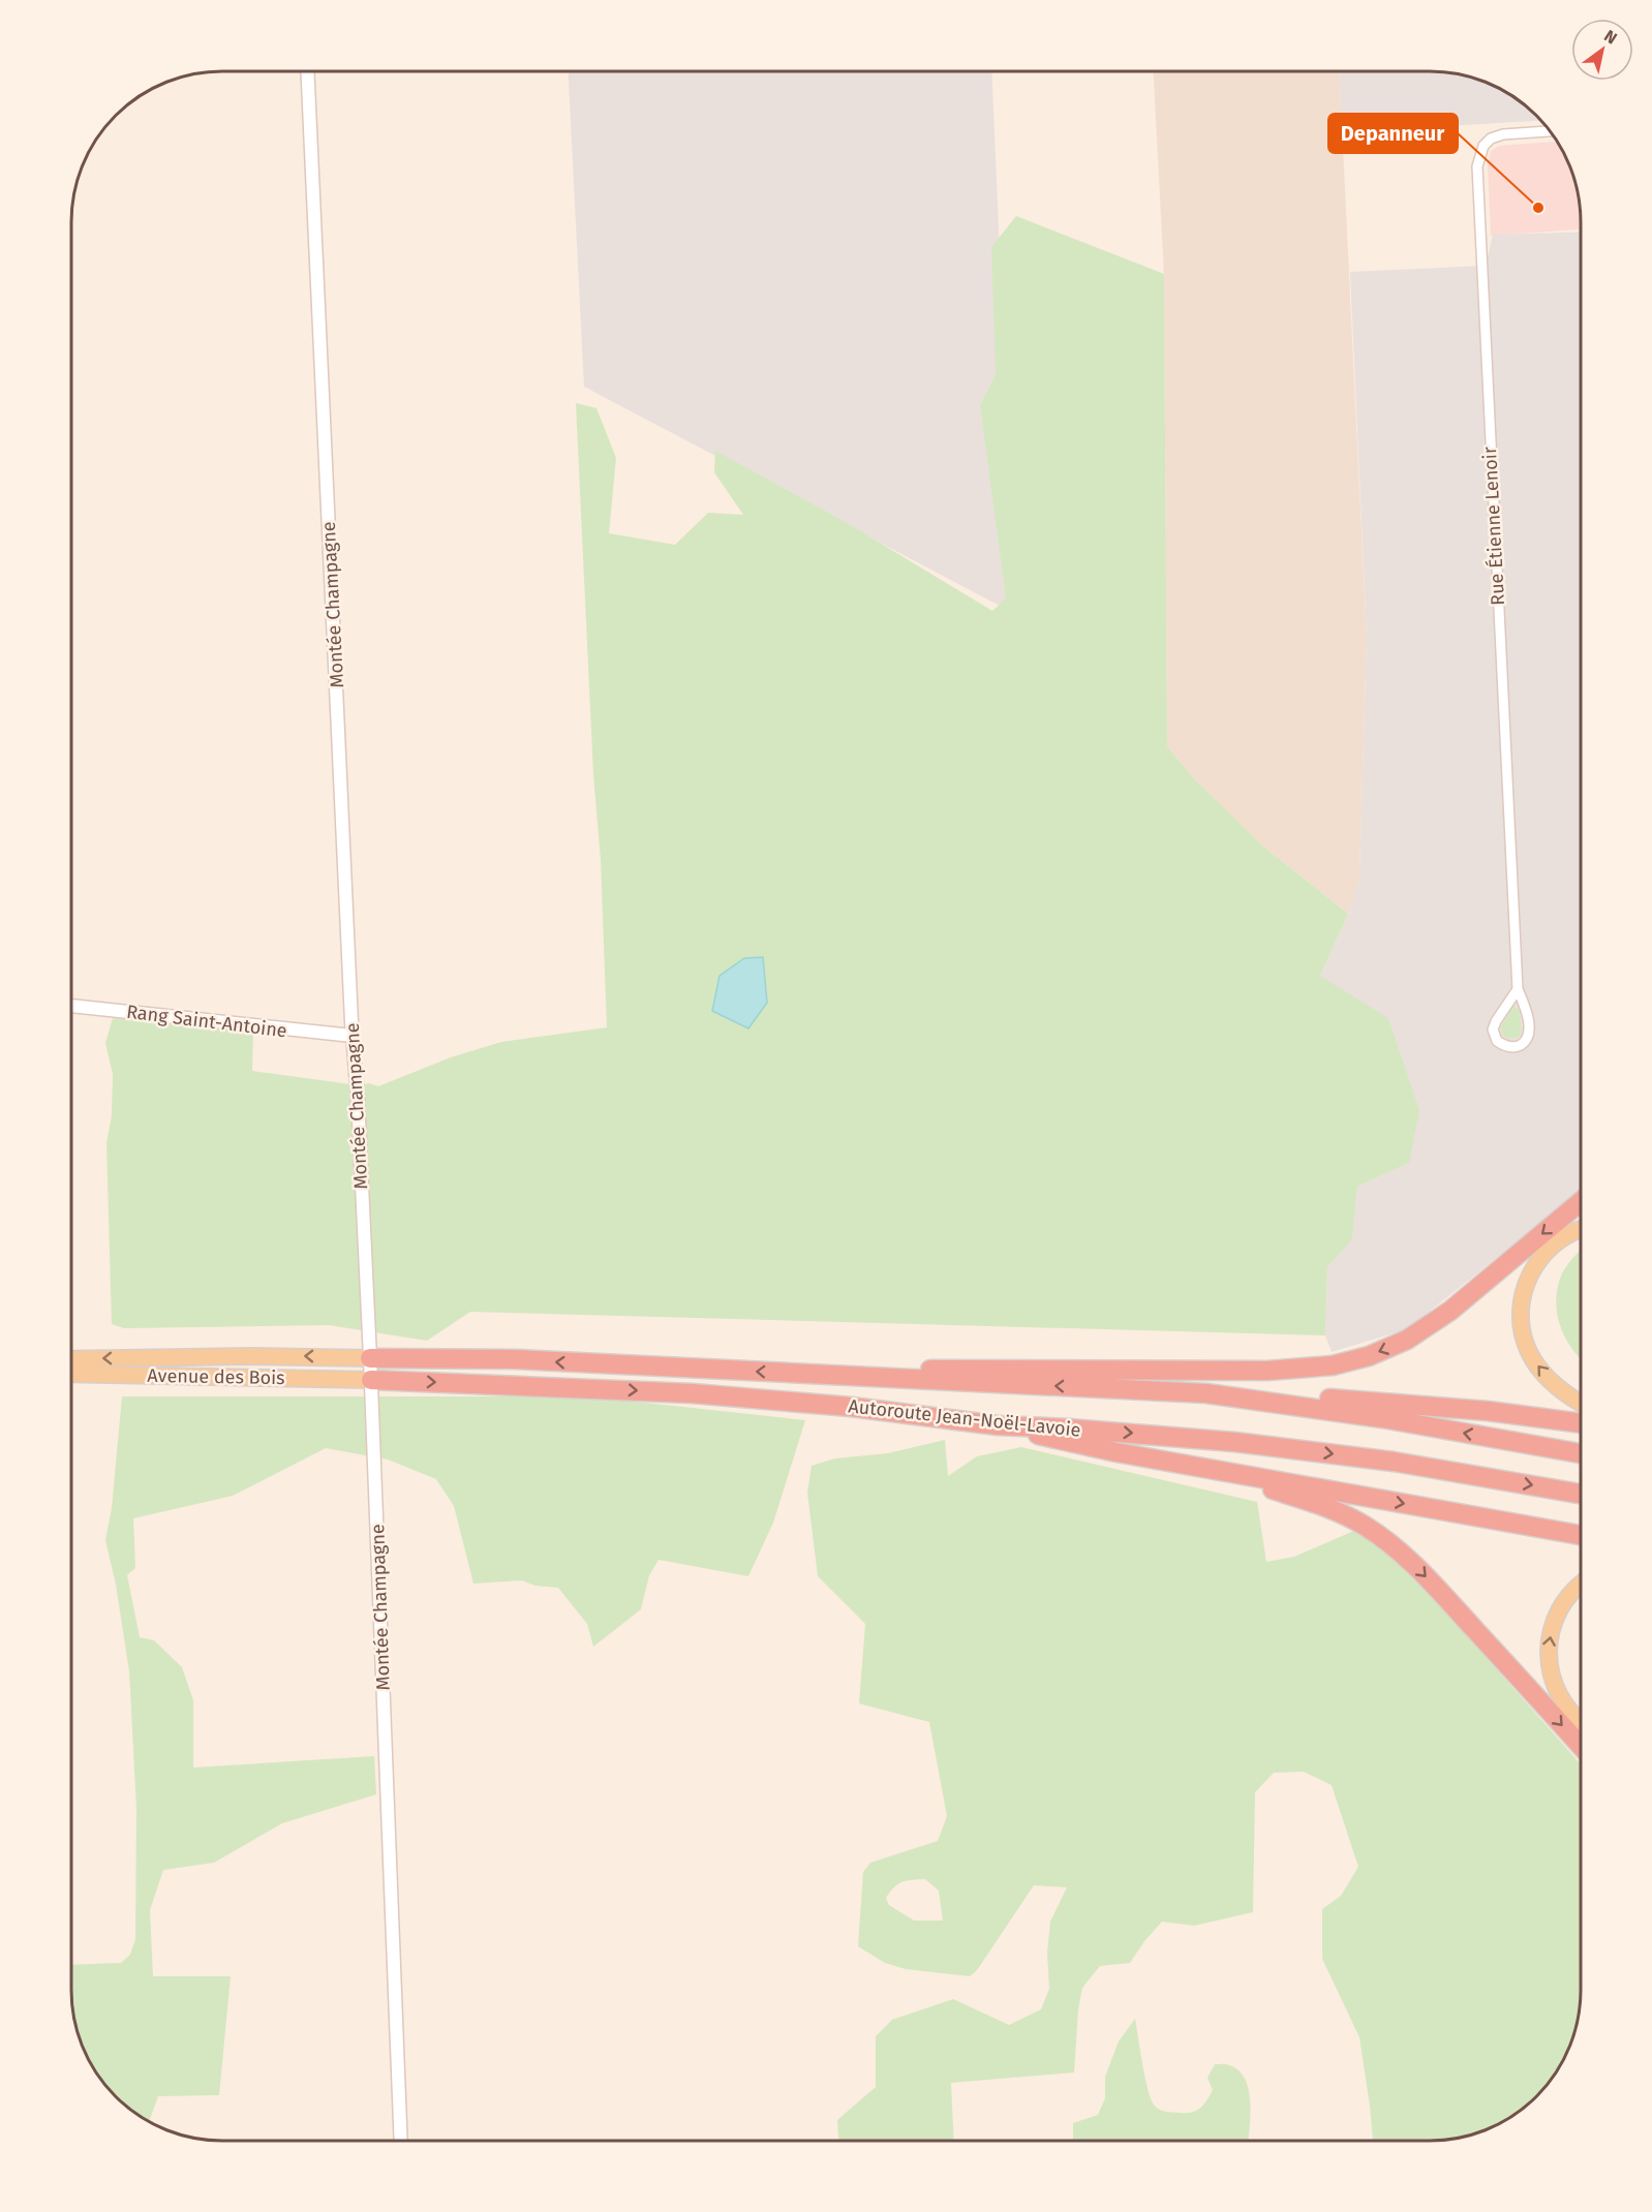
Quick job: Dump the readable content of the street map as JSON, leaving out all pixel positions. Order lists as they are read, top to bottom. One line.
{"streets":{"highway":["Autoroute Jean-Noël-Lavoie"],"main road":["Avenue des Bois"],"street":["Rue Étienne Lenoir","Montée Champagne","Rang Saint-Antoine"]},"crossings":[["Montée Champagne","Rang Saint-Antoine"],["Montée Champagne","Avenue des Bois"],["Montée Champagne","Autoroute Jean-Noël-Lavoie"],["Avenue des Bois","Autoroute Jean-Noël-Lavoie"]],"places":["Depanneur"],"north":"top right"}
